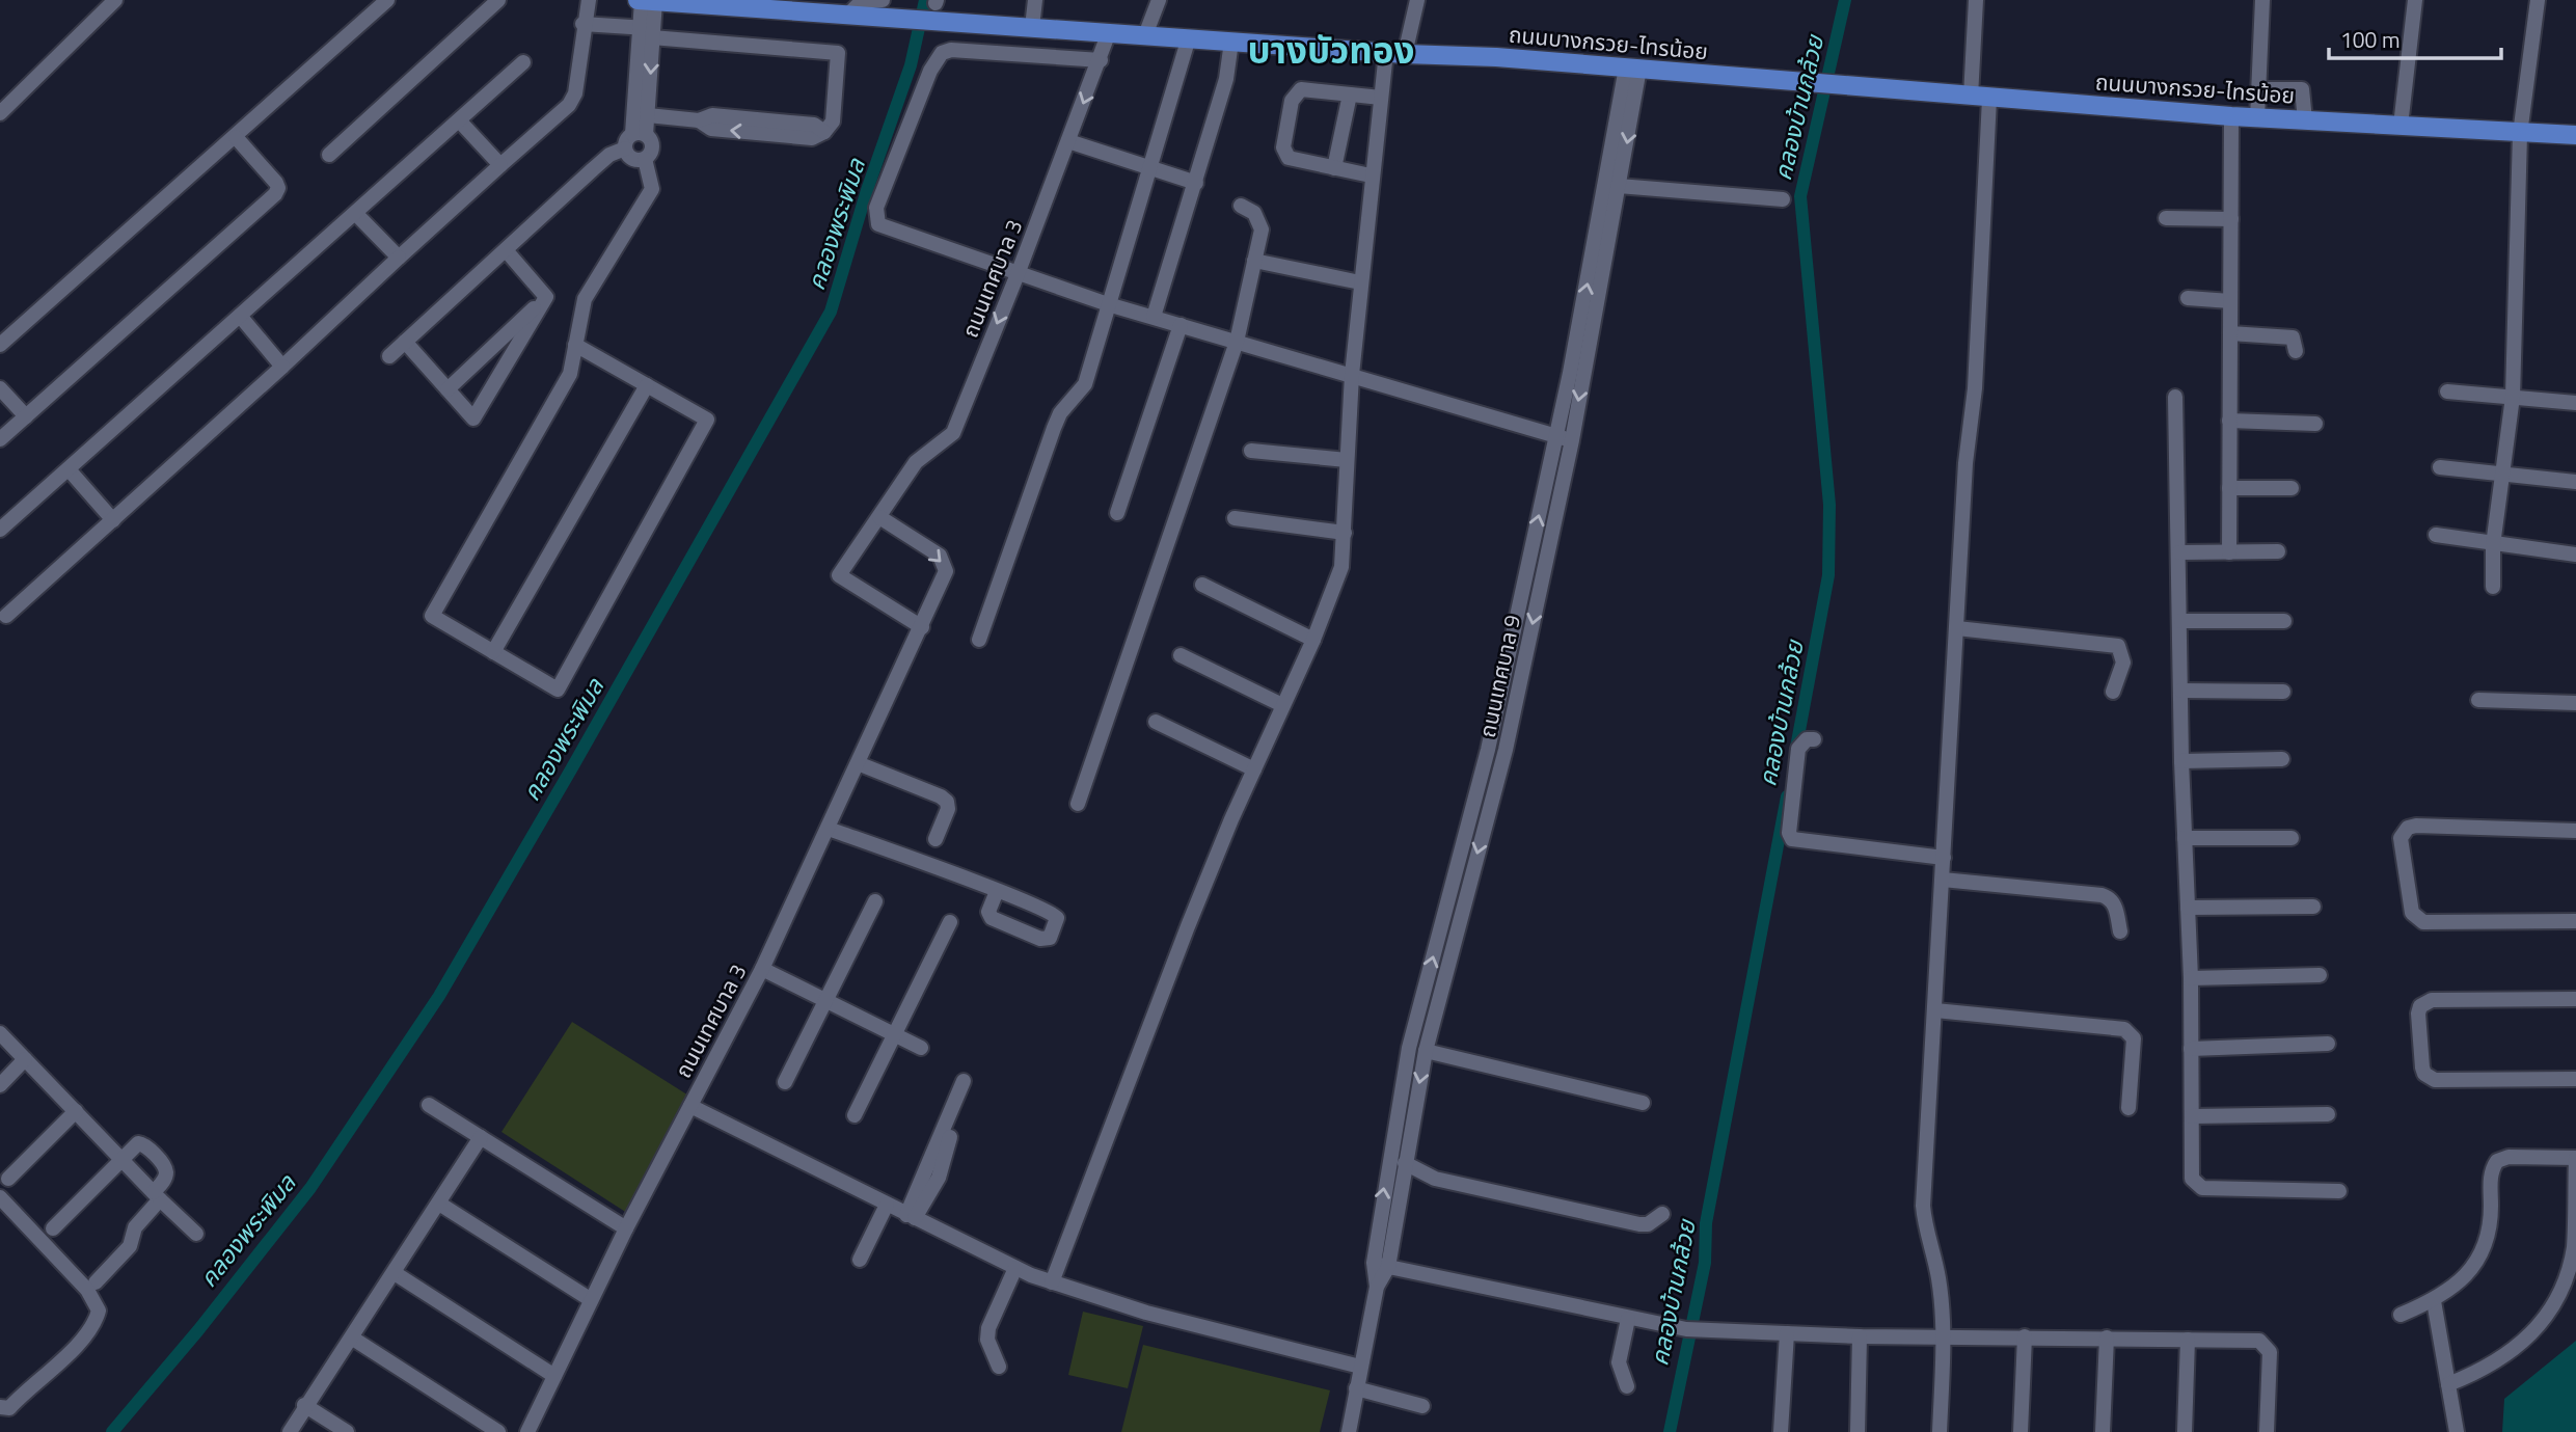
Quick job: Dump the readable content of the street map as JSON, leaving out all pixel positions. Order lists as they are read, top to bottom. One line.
{"streets":{"main road":["ถนนบางกรวย-ไทรน้อย"],"street":["ถนนเทศบาล 3","ถนนเทศบาล 9"]},"crossings":[["ถนนบางกรวย-ไทรน้อย","ถนนเทศบาล 3"],["ถนนบางกรวย-ไทรน้อย","ถนนเทศบาล 9"]],"districts":["บางบัวทอง"],"water":["คลองบ้านกล้วย","คลองพระพิมล"],"scale_bar":"100 m"}
